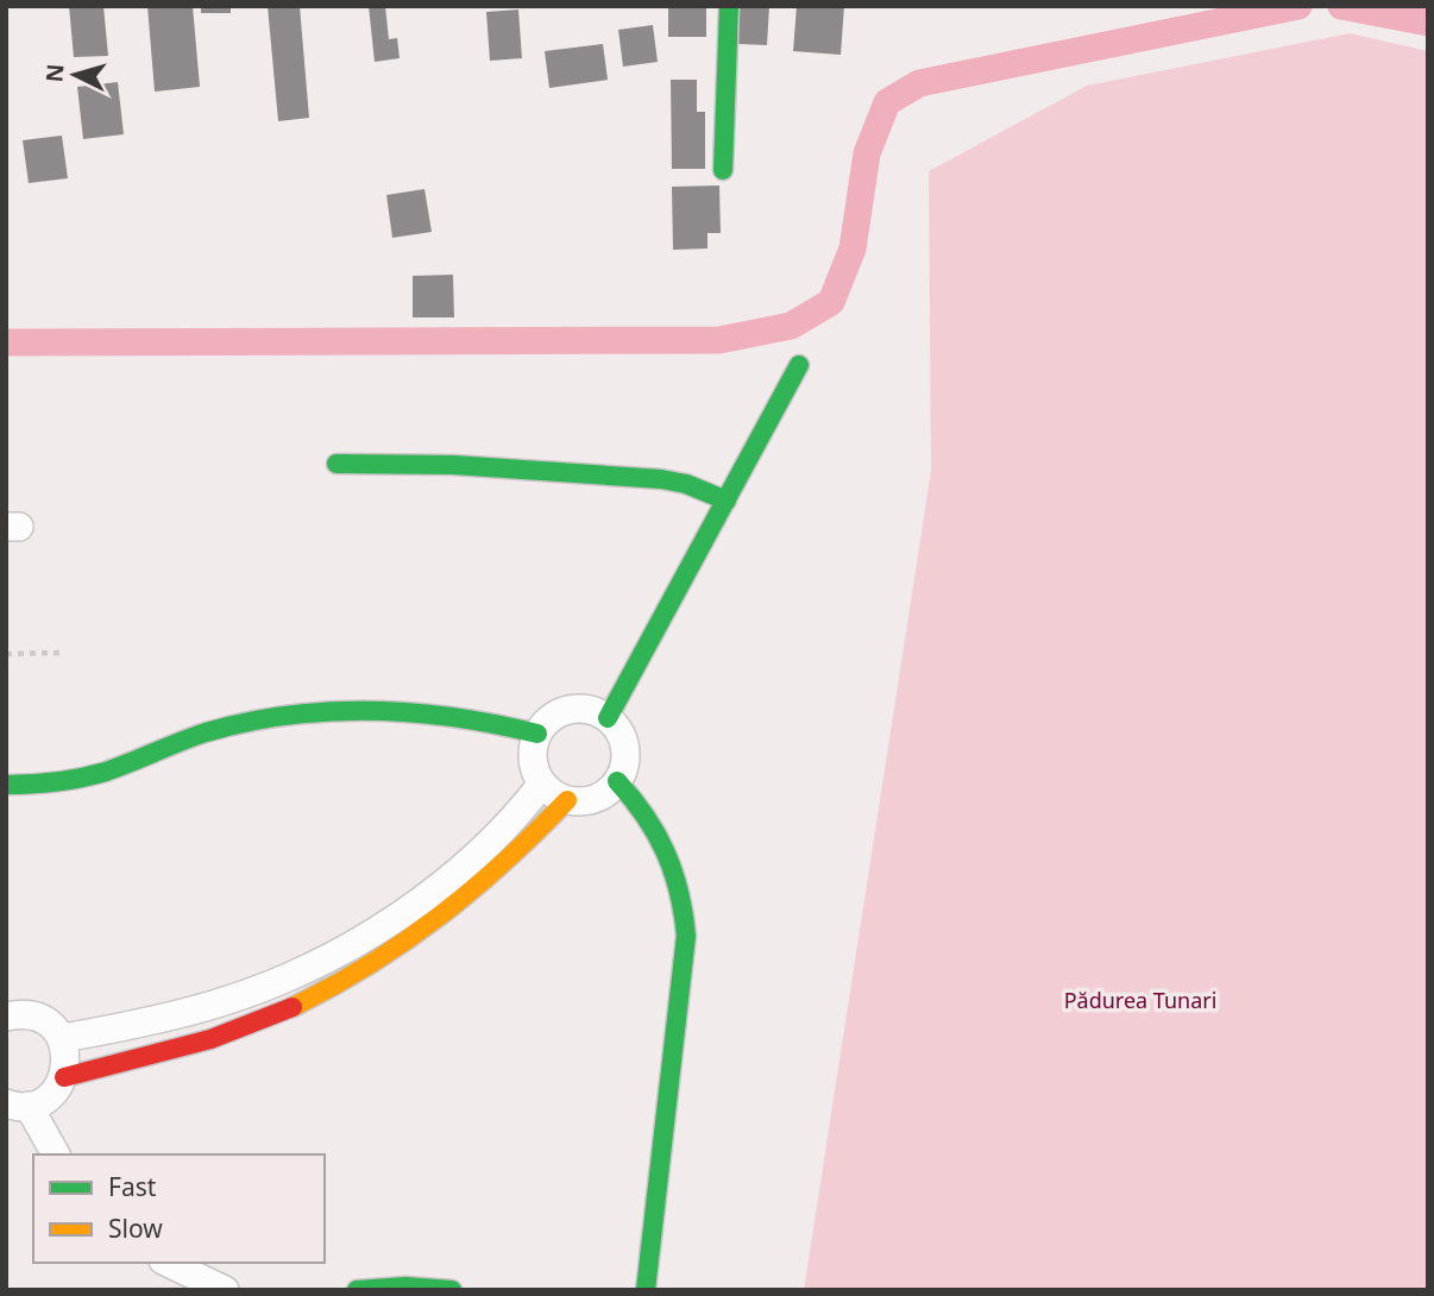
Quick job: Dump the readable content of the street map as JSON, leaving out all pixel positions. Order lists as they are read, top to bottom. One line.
{"parks":["Pădurea Tunari"],"legend":["Fast","Slow"],"north":"left"}
